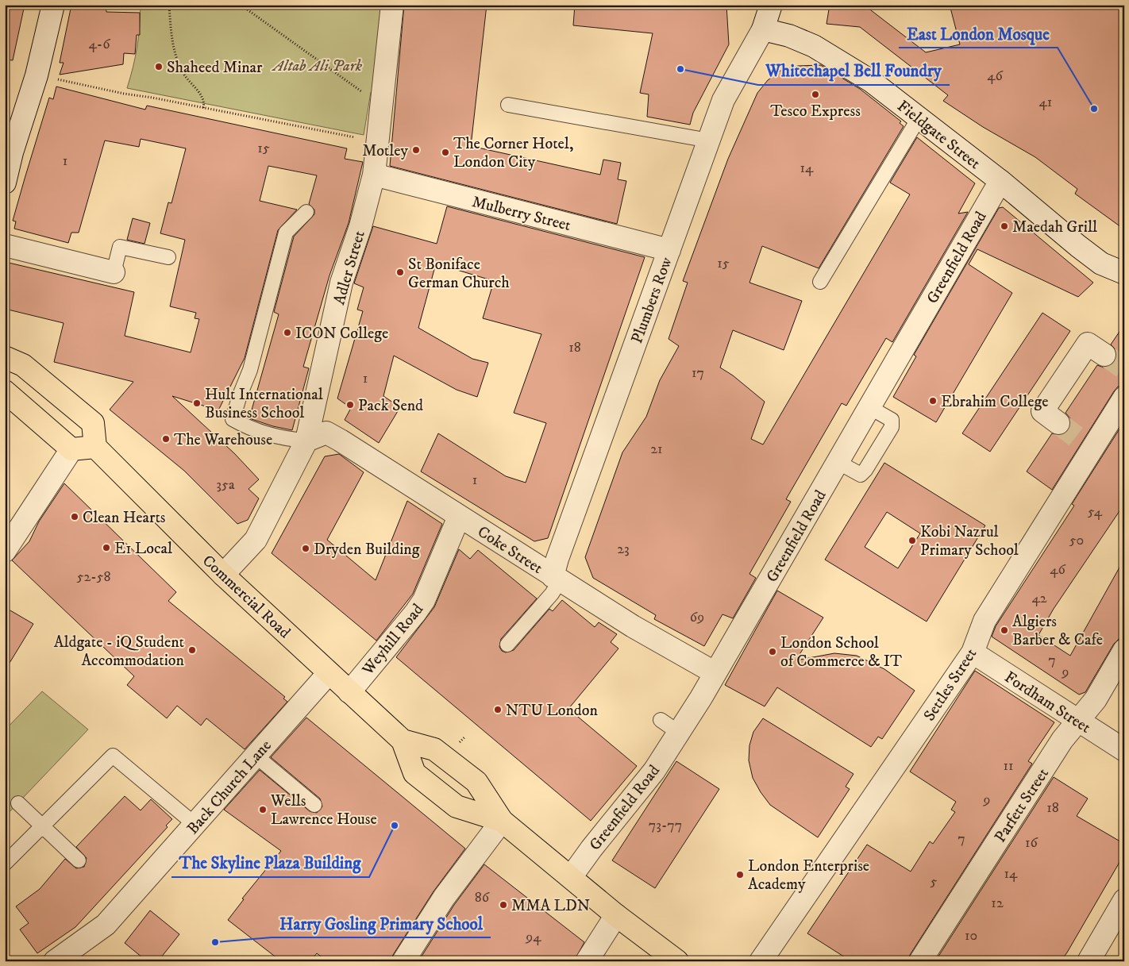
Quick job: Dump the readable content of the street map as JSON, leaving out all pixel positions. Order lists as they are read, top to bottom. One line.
{"streets":{"highway":["Commercial Road"],"street":["Fieldgate Street","Mulberry Street","Greenfield Road","Adler Street","Plumbers Row","Coke Street","Weyhill Road","Settles Street","Fordham Street","Back Church Lane","Parfett Street"]},"crossings":[["Fieldgate Street","Greenfield Road"],["Fieldgate Street","Plumbers Row"],["Mulberry Street","Adler Street"],["Mulberry Street","Plumbers Row"],["Greenfield Road","Coke Street"],["Greenfield Road","Commercial Road"],["Adler Street","Coke Street"],["Adler Street","Commercial Road"],["Plumbers Row","Coke Street"],["Coke Street","Weyhill Road"],["Commercial Road","Weyhill Road"],["Commercial Road","Back Church Lane"],["Settles Street","Fordham Street"],["Fordham Street","Parfett Street"]],"parks":["Altab Ali Park"],"places":["Shaheed Minar","Whitechapel Bell Foundry","Tesco Express","East London Mosque","Motley","The Corner Hotel, London City","Maedah Grill","St Boniface German Church","ICON College","Ebrahim College","Hult International Business School","Pack Send","The Warehouse","Clean Hearts","Kobi Nazrul Primary School","E1 Local","Dryden Building","Algiers Barber & Cafe","Aldgate - iQ Student Accommodation","London School of Commerce & IT","NTU London","Wells Lawrence House","The Skyline Plaza Building","London Enterprise Academy","MMA LDN","Harry Gosling Primary School"],"house_numbers":["4-6","46","41","15","1","14","15","18","17","1","21","1","35a","54","50","23","46","52-58","42","69","7","9","11","9","18","73-77","7","16","14","5","86","12","10","94"]}
